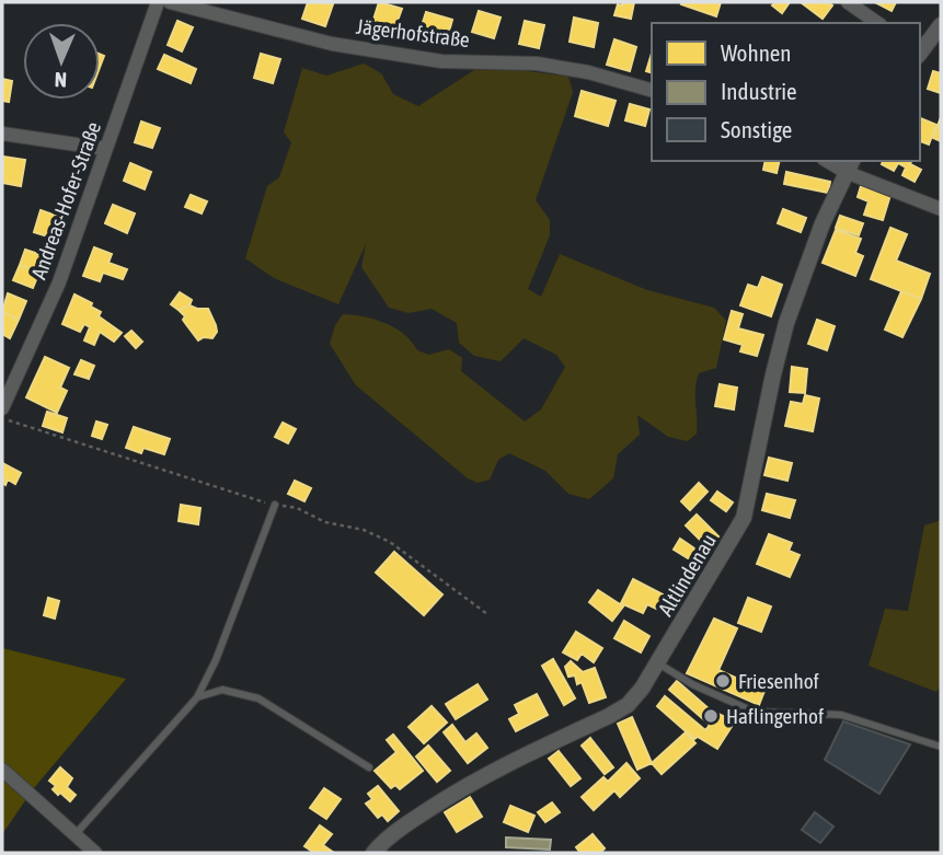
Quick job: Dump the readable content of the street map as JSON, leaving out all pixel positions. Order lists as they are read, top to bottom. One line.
{"streets":{"street":["Jägerhofstraße","Andreas-Hofer-Straße","Altlindenau"]},"places":["Friesenhof","Haflingerhof"],"legend":["Wohnen","Industrie","Sonstige"],"north":"bottom"}
